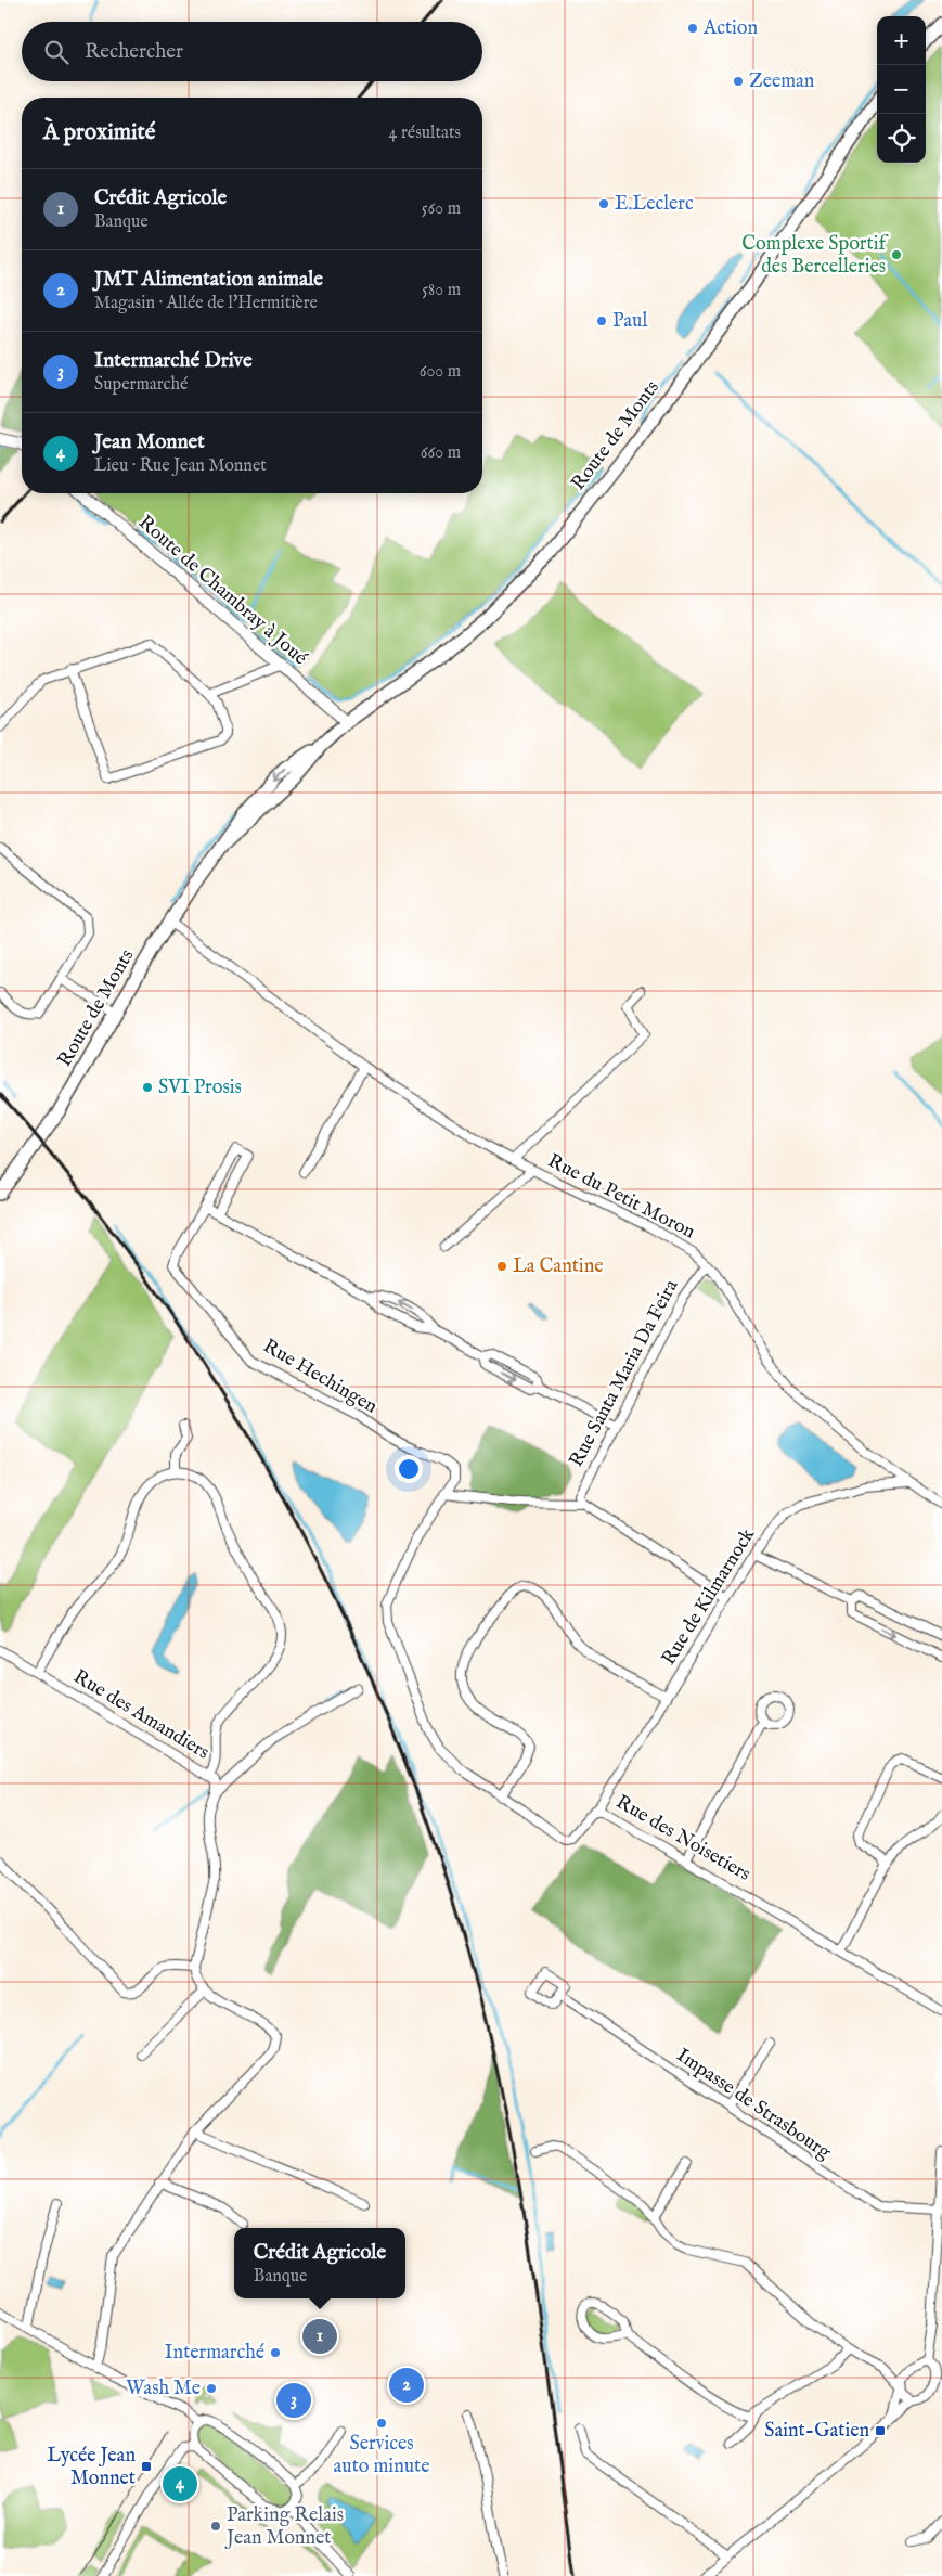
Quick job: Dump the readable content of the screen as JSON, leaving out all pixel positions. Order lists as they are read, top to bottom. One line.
{"streets":{"main road":["Route de Monts"],"street":["Route de Chambray à Joué","Rue du Petit Moron","Rue Santa Maria Da Feira","Rue Hechingen","Rue de Kilmarnock","Rue des Amandiers","Rue des Noisetiers","Impasse de Strasbourg"]},"crossings":[["Route de Monts","Route de Chambray à Joué"],["Route de Monts","Rue du Petit Moron"],["Rue du Petit Moron","Rue Santa Maria Da Feira"],["Rue du Petit Moron","Rue de Kilmarnock"],["Rue Hechingen","Rue des Noisetiers"],["Rue de Kilmarnock","Rue des Noisetiers"]],"places":{"other":["Action","Zeeman","E.Leclerc","Complexe Sportif des Bercelleries","Paul","SVI Prosis","La Cantine","Intermarché","Wash Me","Services auto minute","Parking Relais Jean Monnet"],"transit":["Saint-Gatien","Lycée Jean Monnet"]},"page":{"map_buttons":["+","−"],"search":"Rechercher","heading":["À proximité","4 résultats"],"list":[{"mark":"1","name":"Crédit Agricole","note":"Banque","value":"560 m"},{"mark":"2","name":"JMT Alimentation animale","note":"Magasin · Allée de l'Hermitière","value":"580 m"},{"mark":"3","name":"Intermarché Drive","note":"Supermarché","value":"600 m"},{"mark":"4","name":"Jean Monnet","note":"Lieu · Rue Jean Monnet","value":"660 m"}],"popup":["Crédit Agricole","Banque"],"pins":["1","2","3","4"]}}
